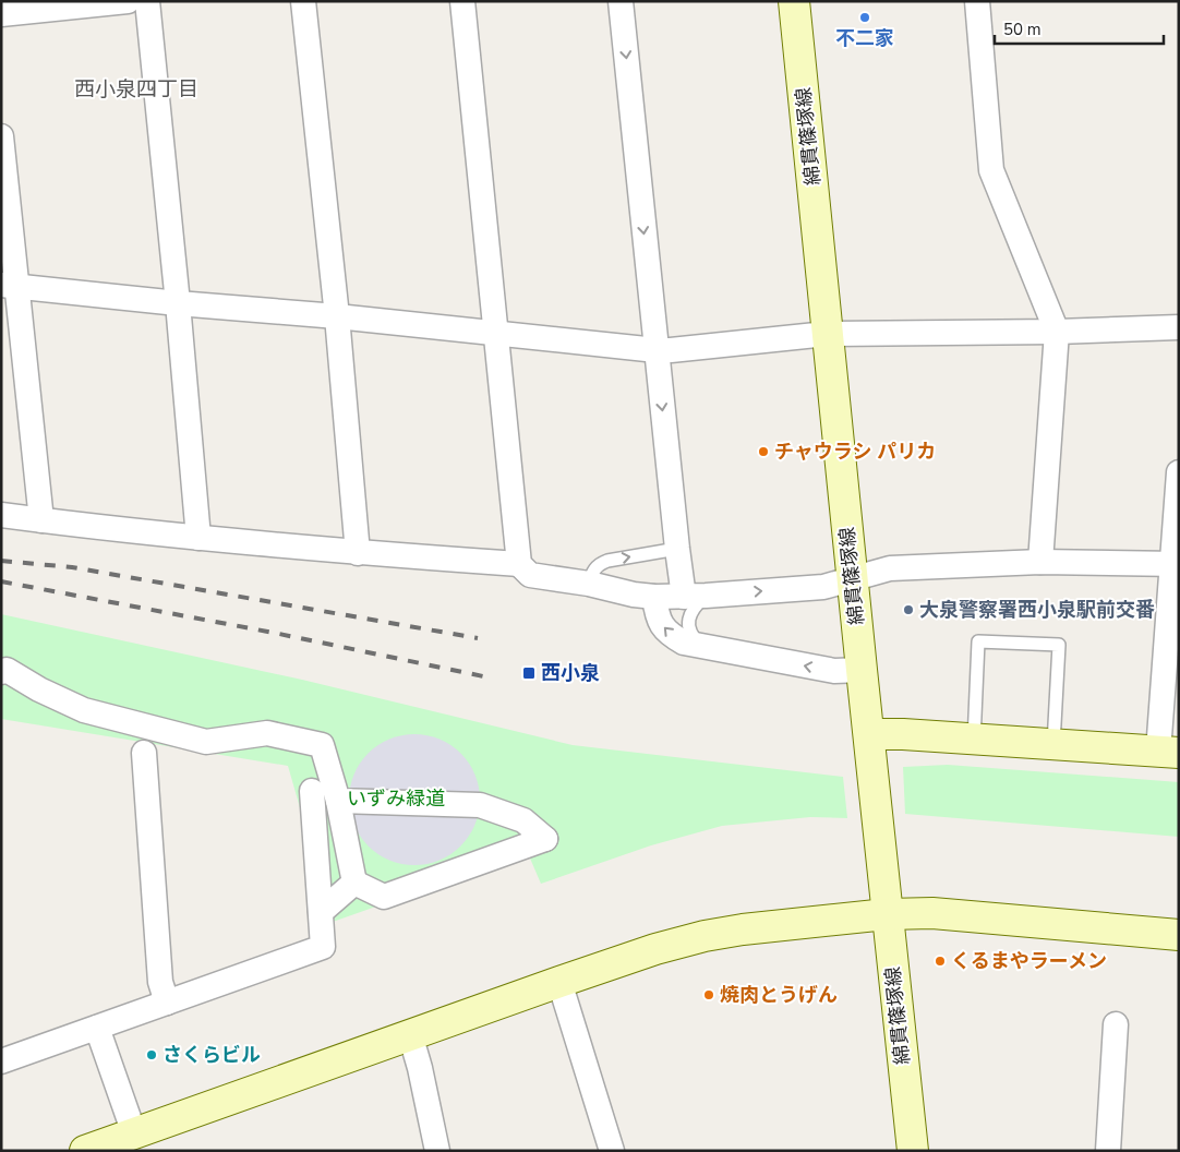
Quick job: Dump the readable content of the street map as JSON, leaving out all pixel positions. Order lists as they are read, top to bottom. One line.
{"streets":{"street":["綿貫篠塚線"]},"districts":["西小泉四丁目"],"parks":["いずみ緑道"],"places":{"other":["不二家","チャウラシ パリカ","大泉警察署西小泉駅前交番","くるまやラーメン","焼肉とうげん","さくらビル"],"transit":["西小泉"]},"scale_bar":"50 m"}
